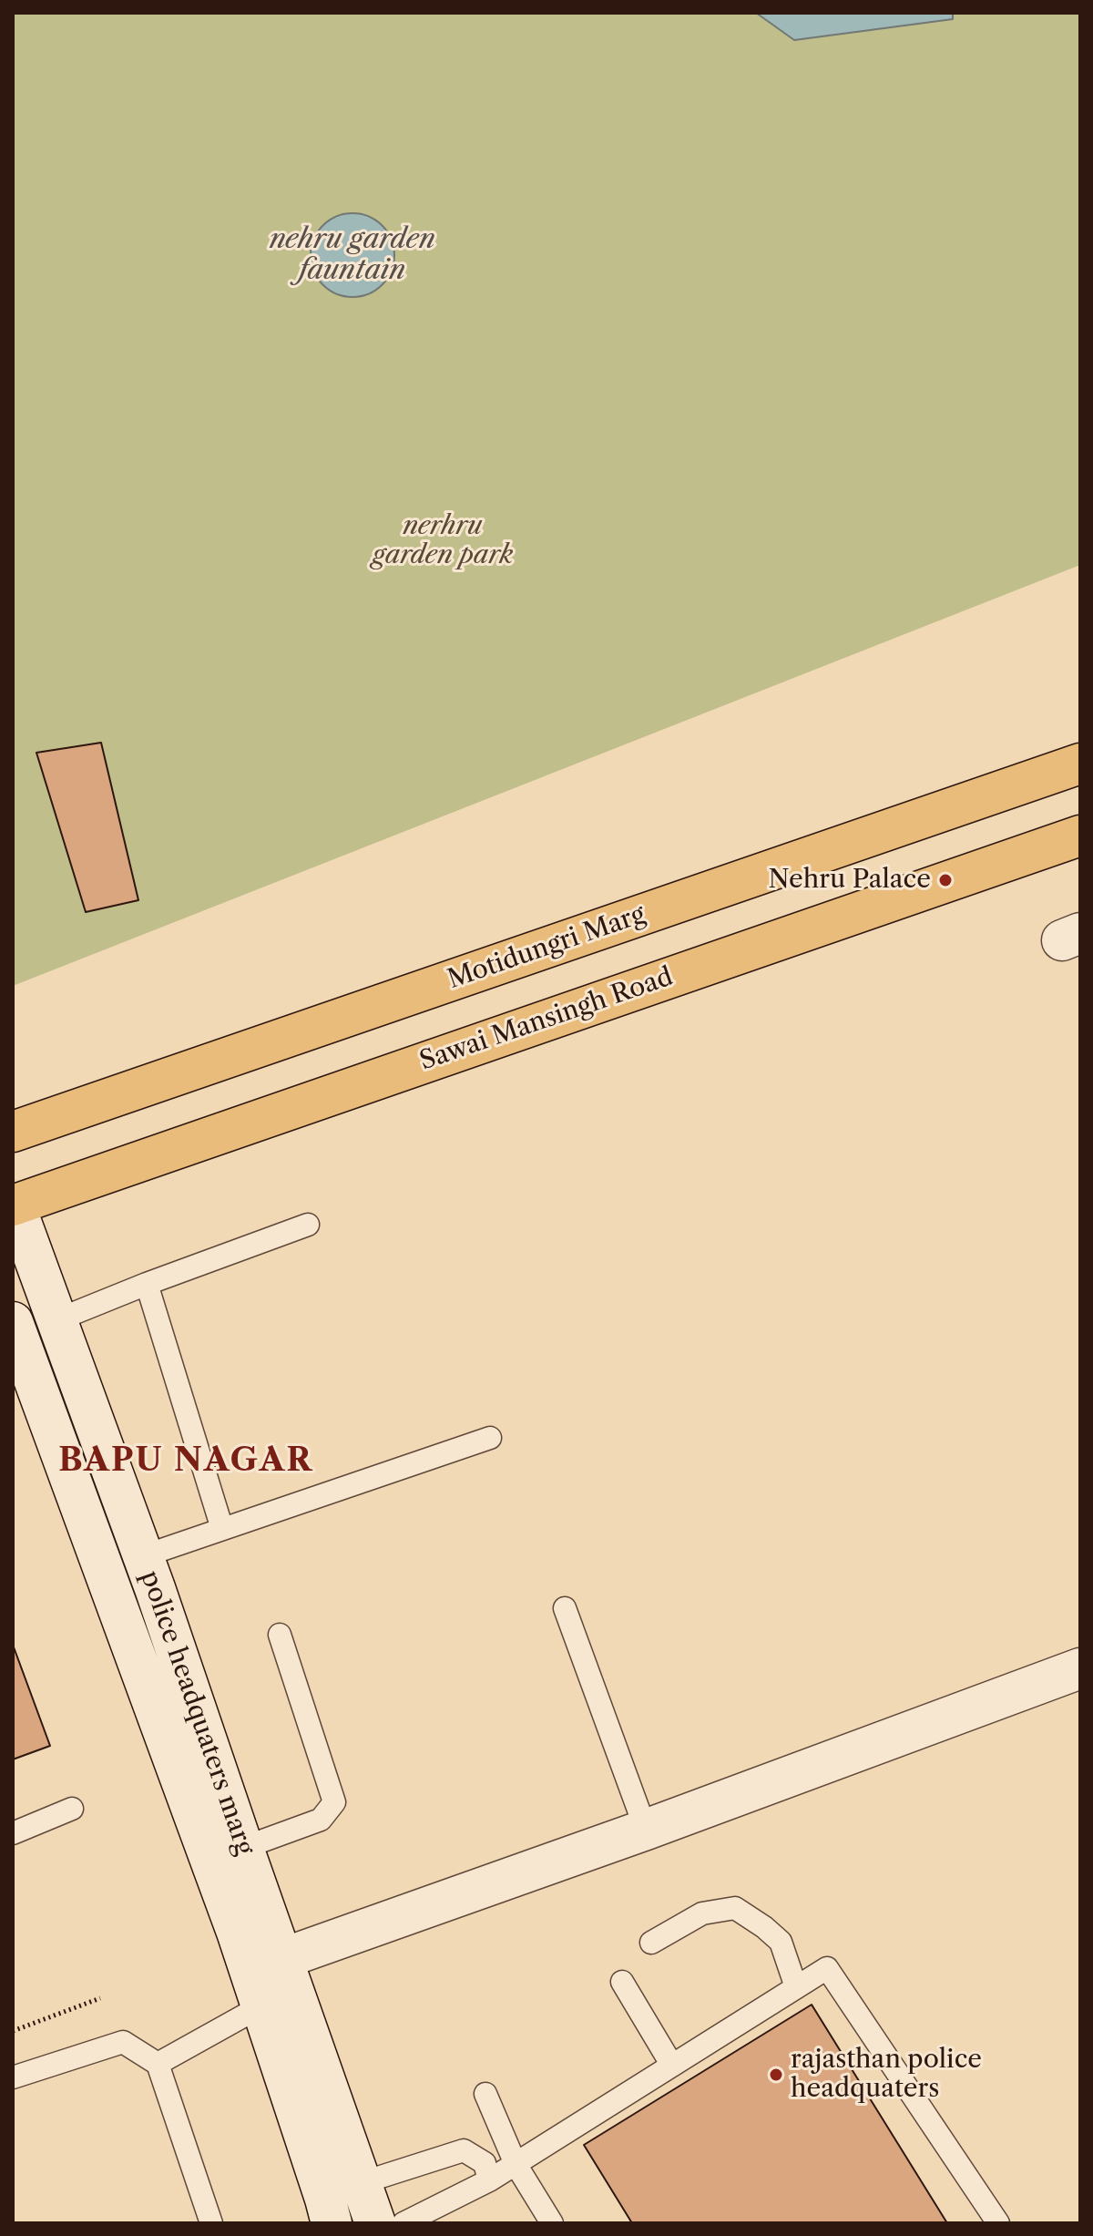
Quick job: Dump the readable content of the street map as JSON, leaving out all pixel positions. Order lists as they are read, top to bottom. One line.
{"streets":{"main road":["Motidungri Marg","Sawai Mansingh Road"],"street":["police headquaters marg"]},"crossings":[["Sawai Mansingh Road","police headquaters marg"]],"districts":["BAPU NAGAR"],"water":["nehru garden fauntain"],"parks":["nerhru garden park"],"places":["Nehru Palace","rajasthan police headquaters"]}
